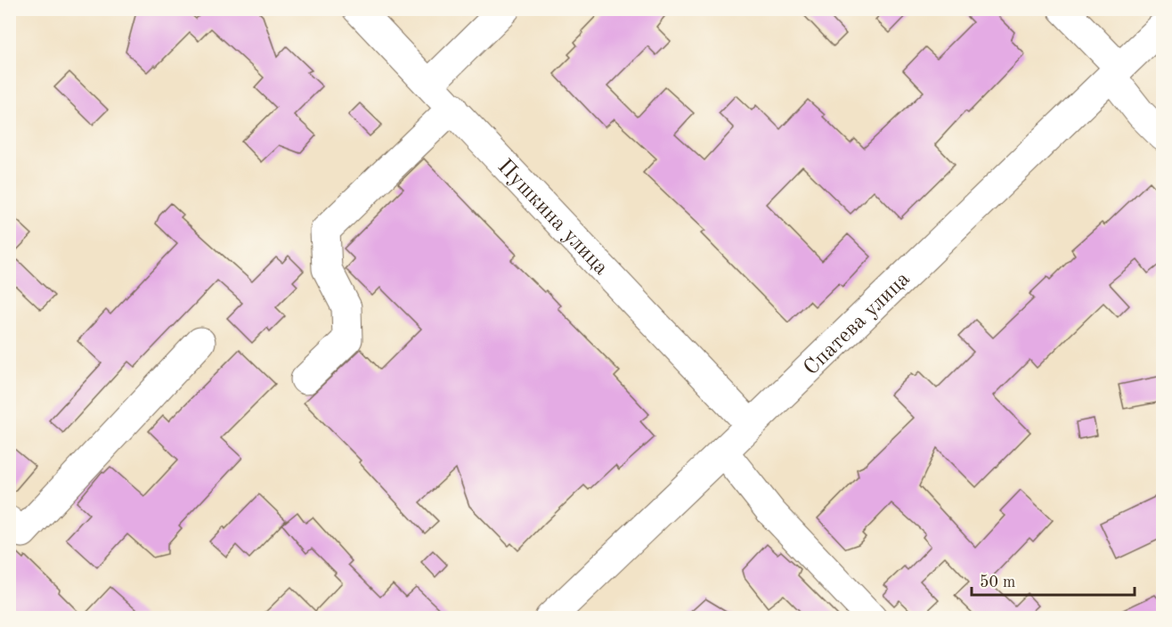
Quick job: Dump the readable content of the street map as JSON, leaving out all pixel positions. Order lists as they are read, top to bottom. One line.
{"streets":{"street":["Пушкина улица","Спатева улица"]},"crossings":[["Пушкина улица","Спатева улица"]],"scale_bar":"50 m"}
